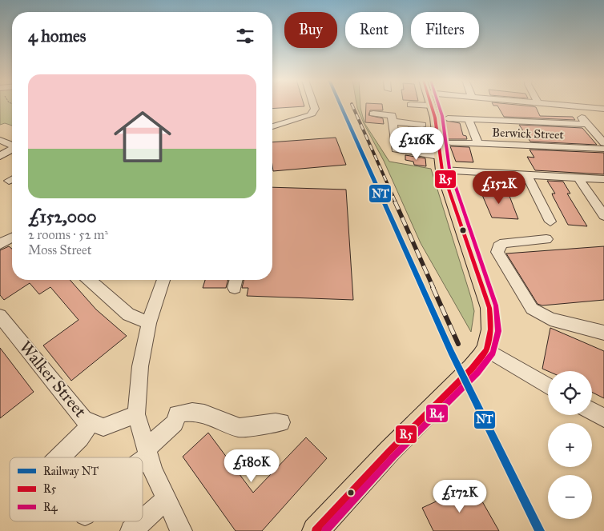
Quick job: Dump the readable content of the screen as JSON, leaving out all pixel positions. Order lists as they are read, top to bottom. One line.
{"streets":{"street":["Berwick Street","Walker Street"]},"lines":["rail line NT","transit line R5","transit line R4"],"legend":["Railway NT","R5","R4"],"page":{"chip":["Buy","Rent","Filters"],"heading":"4 homes","list":[{"name":"£152,000","note":"2 rooms · 52 m² · Moss Street"}],"price":["£216K","£152K","£180K","£172K"],"map_buttons":["+","−"]}}
